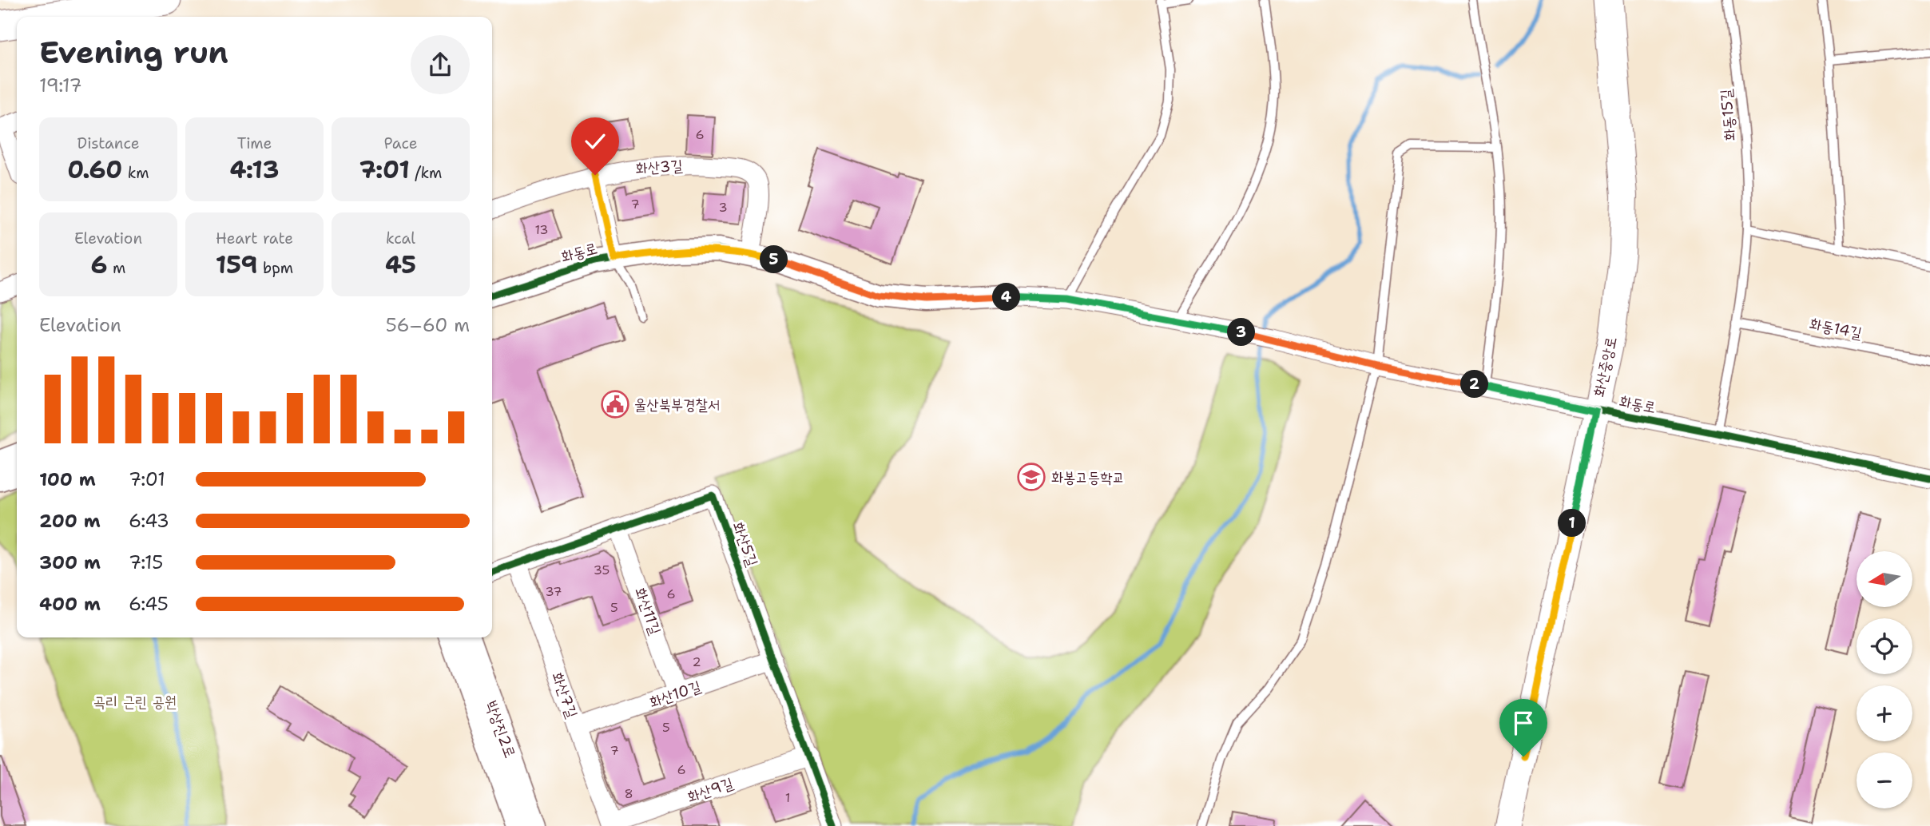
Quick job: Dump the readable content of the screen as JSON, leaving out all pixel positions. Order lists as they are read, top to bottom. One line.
{"streets":{"highway":["화산중앙로"],"street":["화산3길","화동로","화산5길","화산11길","화산10길","화산7길","박상진2로","화산9길"],"lane":["화동15길","화동14길"]},"crossings":[["화동15길","화동로"],["화동15길","화동14길"],["화산3길","화동로"],["화동로","화산중앙로"],["화산5길","화산11길"],["화산5길","화산10길"],["화산5길","화산7길"],["화산5길","화산9길"],["화산11길","화산10길"],["화산10길","화산7길"],["화산7길","화산9길"]],"parks":["곡리 근린 공원"],"places":{"public building":["울산북부경찰서"],"school or university":["화봉고등학교"]},"house_numbers":["6","7","3","13","35","37","6","5","2","5","7","6","8","1"],"north":"left","page":{"heading":["Evening run","19:17"],"stats":[["Distance","0.60 km"],["Time","4:13"],["Pace","7:01 /km"],["Elevation","6 m"],["Heart rate","159 bpm"],["kcal","45"]],"pins":["5","4","3","2","1"],"chart":["Elevation","56–60 m"],"list":[{"name":"100 m","note":"7:01"},{"name":"200 m","note":"6:43"},{"name":"300 m","note":"7:15"},{"name":"400 m","note":"6:45"}],"map_buttons":["+","−"]}}
